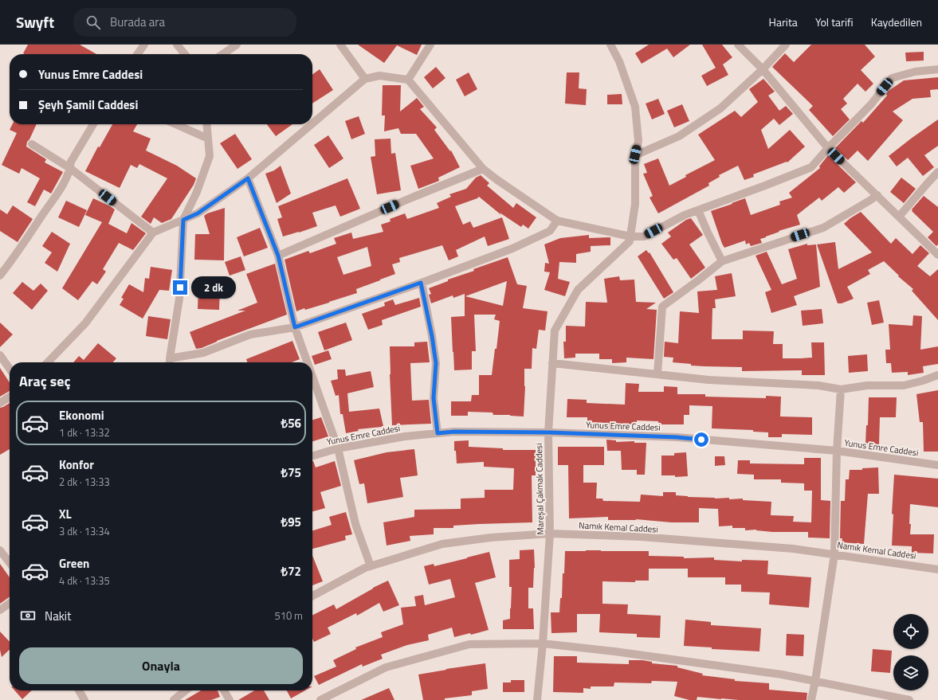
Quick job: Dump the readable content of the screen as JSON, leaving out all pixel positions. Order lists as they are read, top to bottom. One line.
{"streets":{"street":["Yunus Emre Caddesi","Mareşal Çakmak Caddesi","Namık Kemal Caddesi"]},"crossings":[["Yunus Emre Caddesi","Mareşal Çakmak Caddesi"],["Mareşal Çakmak Caddesi","Namık Kemal Caddesi"]],"page":{"header":"Swyft","search":"Burada ara","nav":["Harita","Yol tarifi","Kaydedilen"],"banner":["Yunus Emre Caddesi","Şeyh Şamil Caddesi"],"bubble":"2 dk","heading":"Araç seç","list":[{"name":"Ekonomi","note":"1 dk · 13:32","value":"₺56"},{"name":"Konfor","note":"2 dk · 13:33","value":"₺75"},{"name":"XL","note":"3 dk · 13:34","value":"₺95"},{"name":"Green","note":"4 dk · 13:35","value":"₺72"}],"pay":["Nakit","510 m"],"buttons":"Onayla"}}
